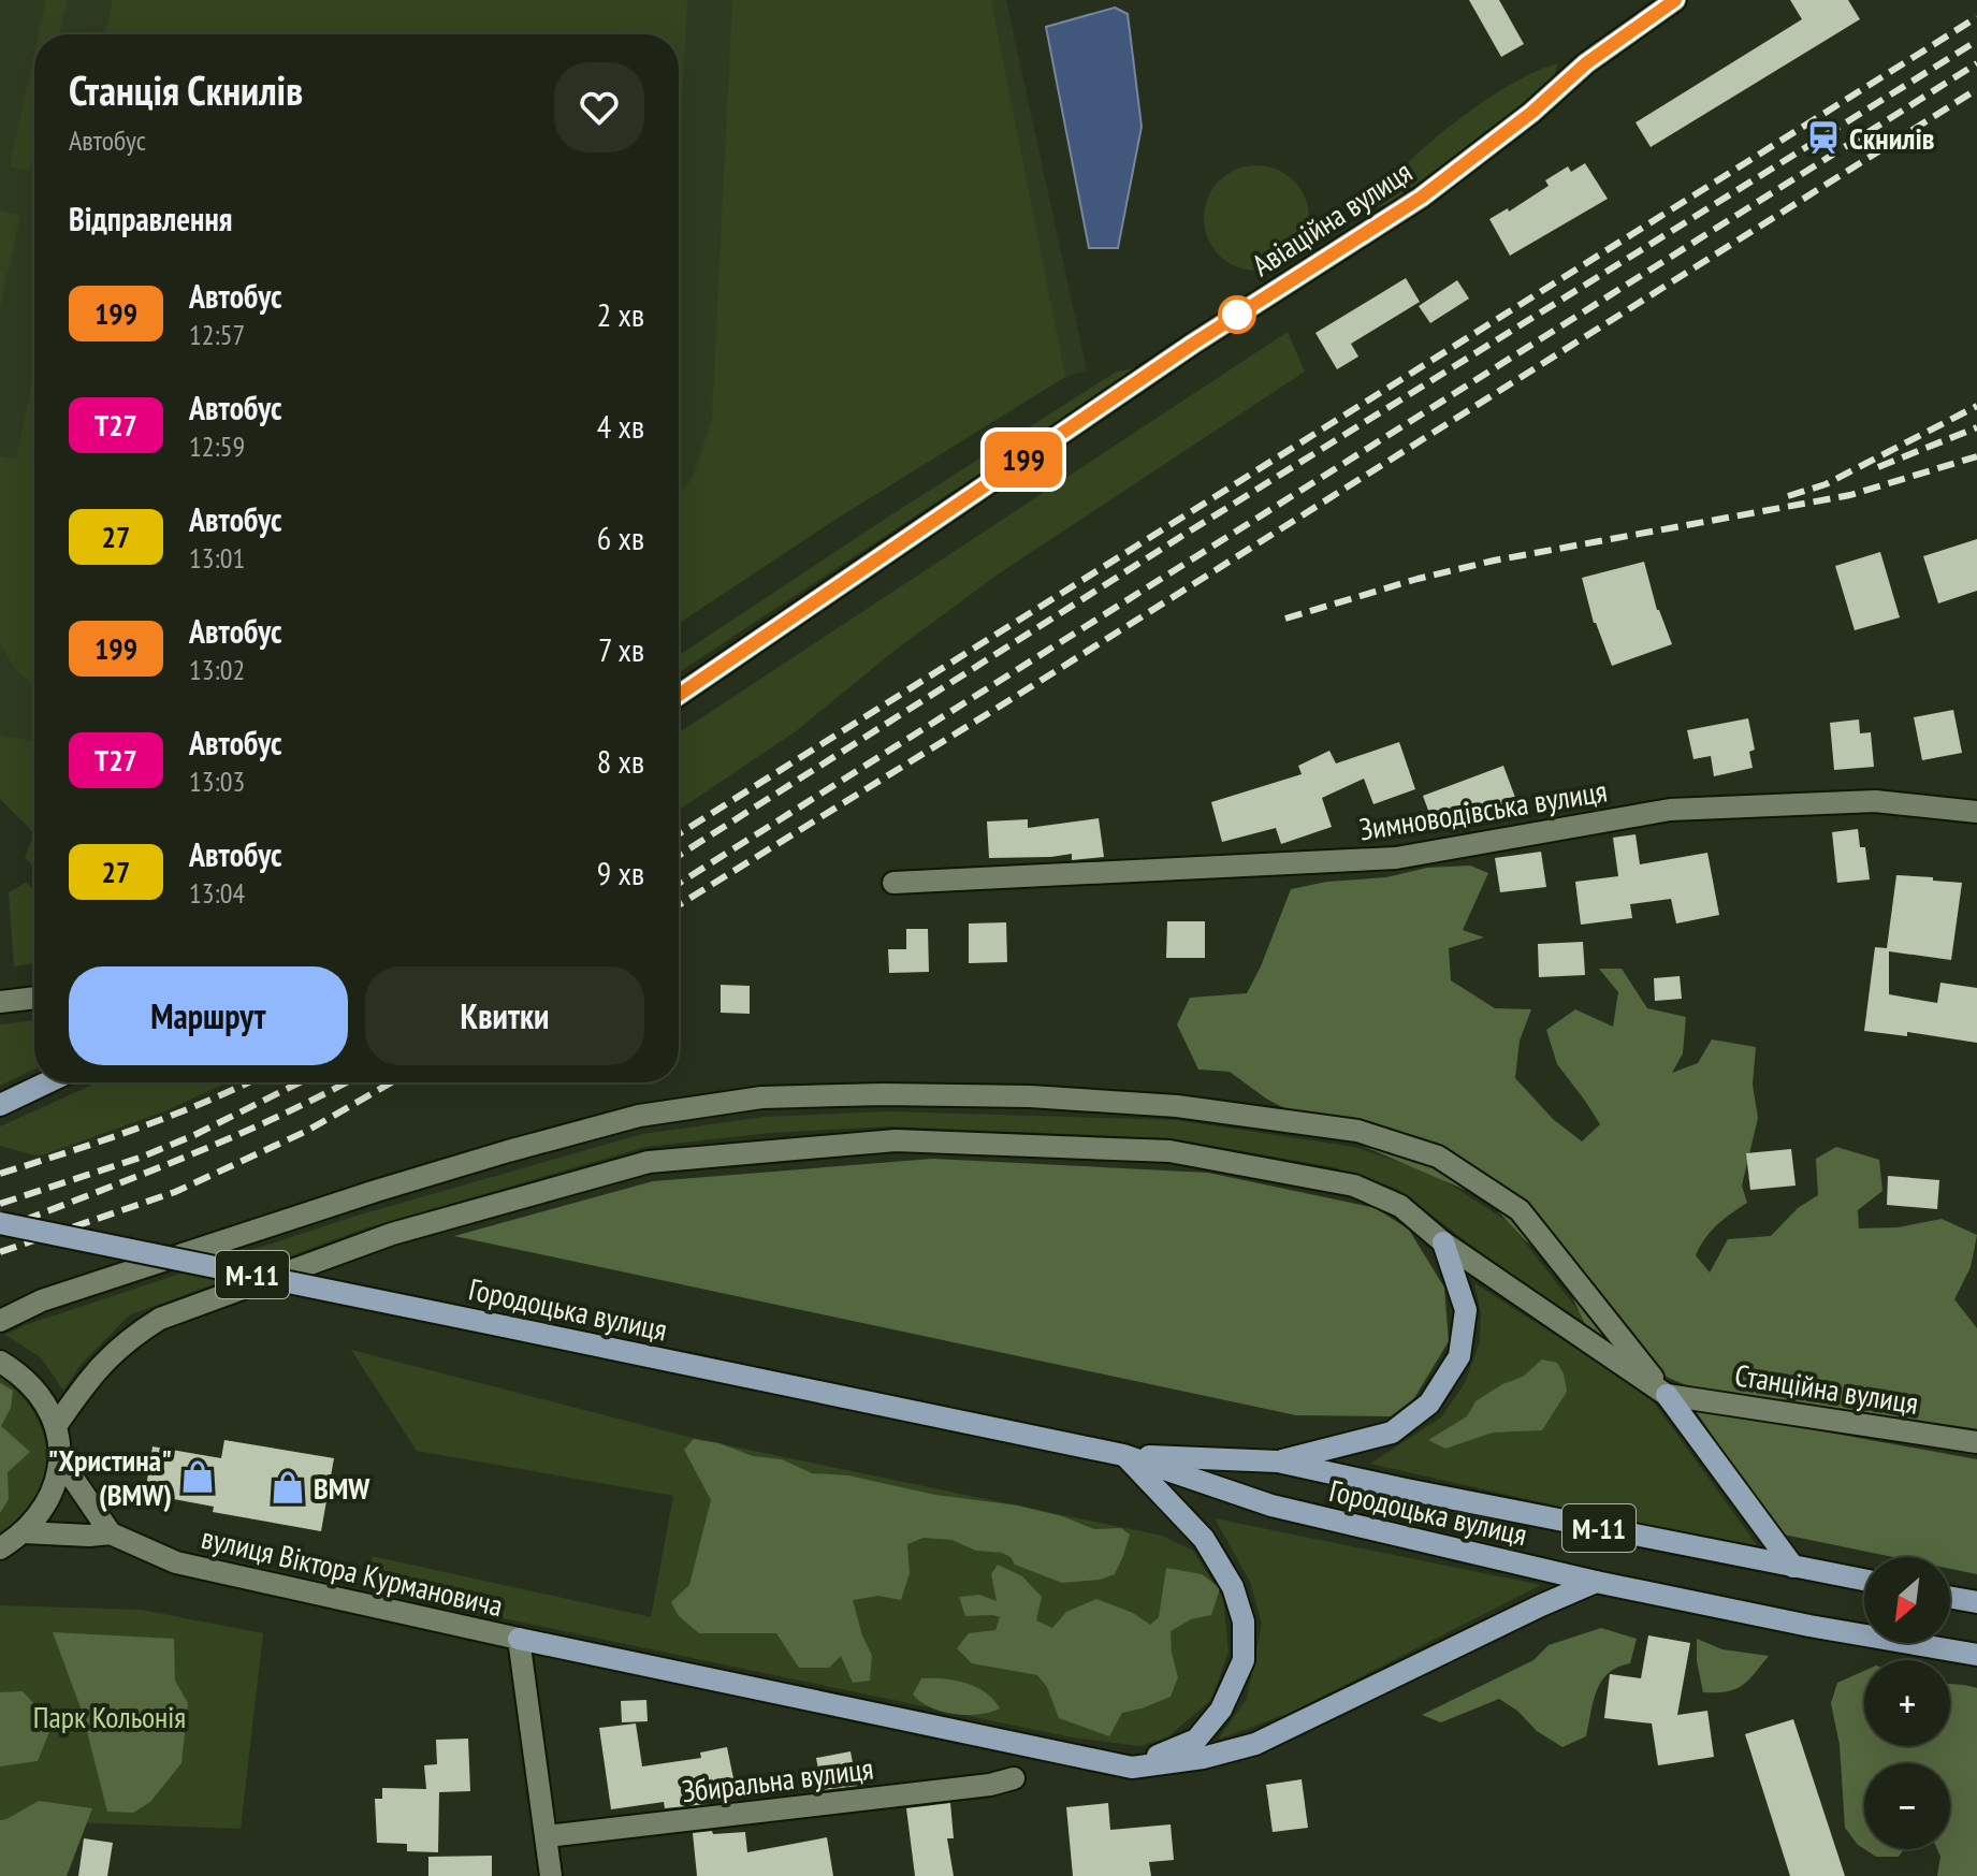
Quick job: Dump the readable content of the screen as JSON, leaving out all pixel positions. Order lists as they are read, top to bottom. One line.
{"streets":{"main road":["М-11","Городоцька вулиця"],"street":["Авіаційна вулиця","Зимноводівська вулиця","Станційна вулиця","вулиця Віктора Курмановича","Збиральна вулиця"]},"parks":["Парк Кольонія"],"places":{"station":["Скнилів"],"shop":["\"Христина\" (BMW)","BMW"]},"lines":["bus line 199"],"north":"bottom left","page":{"on_map":"199","heading":[["Станція Скнилів","Автобус"],"Відправлення"],"list":[{"mark":"199","name":"Автобус","note":"12:57","value":"2 хв"},{"mark":"Т27","name":"Автобус","note":"12:59","value":"4 хв"},{"mark":"27","name":"Автобус","note":"13:01","value":"6 хв"},{"mark":"199","name":"Автобус","note":"13:02","value":"7 хв"},{"mark":"Т27","name":"Автобус","note":"13:03","value":"8 хв"},{"mark":"27","name":"Автобус","note":"13:04","value":"9 хв"}],"buttons":["Маршрут","Квитки"],"map_buttons":["+","−"]}}
